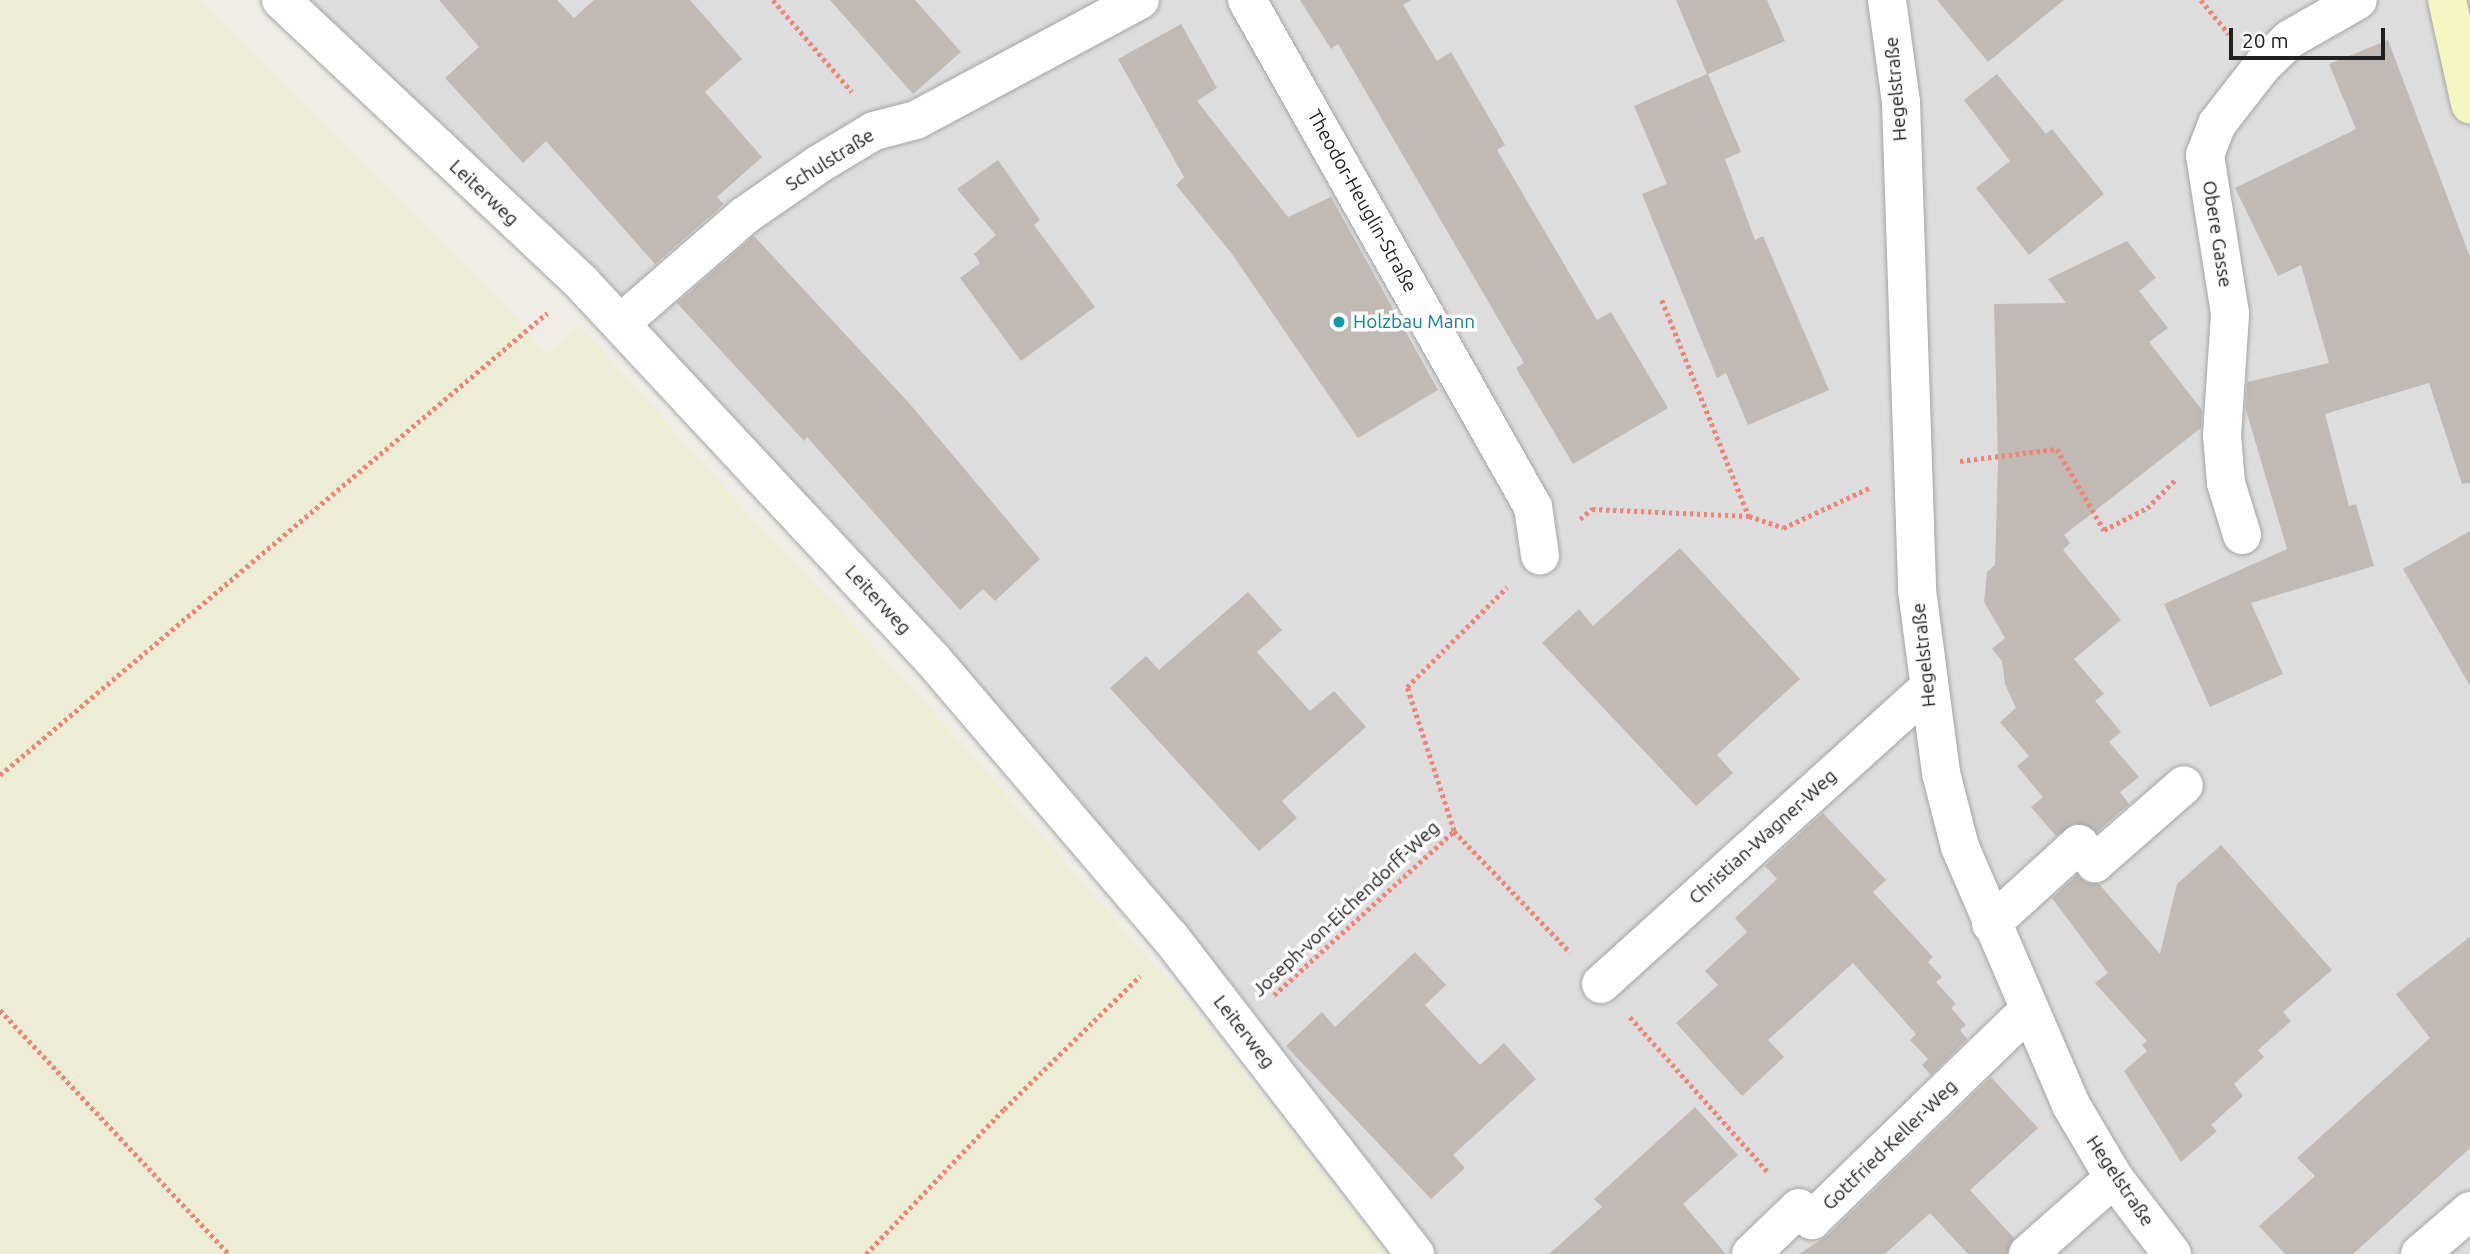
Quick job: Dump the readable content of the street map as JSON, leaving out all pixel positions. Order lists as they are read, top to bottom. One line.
{"streets":{"street":["Hegelstraße","Schulstraße","Leiterweg","Theodor-Heuglin-Straße","Obere Gasse","Christian-Wagner-Weg","Gottfried-Keller-Weg"],"path":["Joseph-von-Eichendorff-Weg"]},"crossings":[["Hegelstraße","Christian-Wagner-Weg"],["Hegelstraße","Joseph-von-Eichendorff-Weg"],["Hegelstraße","Gottfried-Keller-Weg"],["Schulstraße","Leiterweg"],["Leiterweg","Joseph-von-Eichendorff-Weg"],["Theodor-Heuglin-Straße","Joseph-von-Eichendorff-Weg"]],"places":["Holzbau Mann"],"scale_bar":"20 m"}
